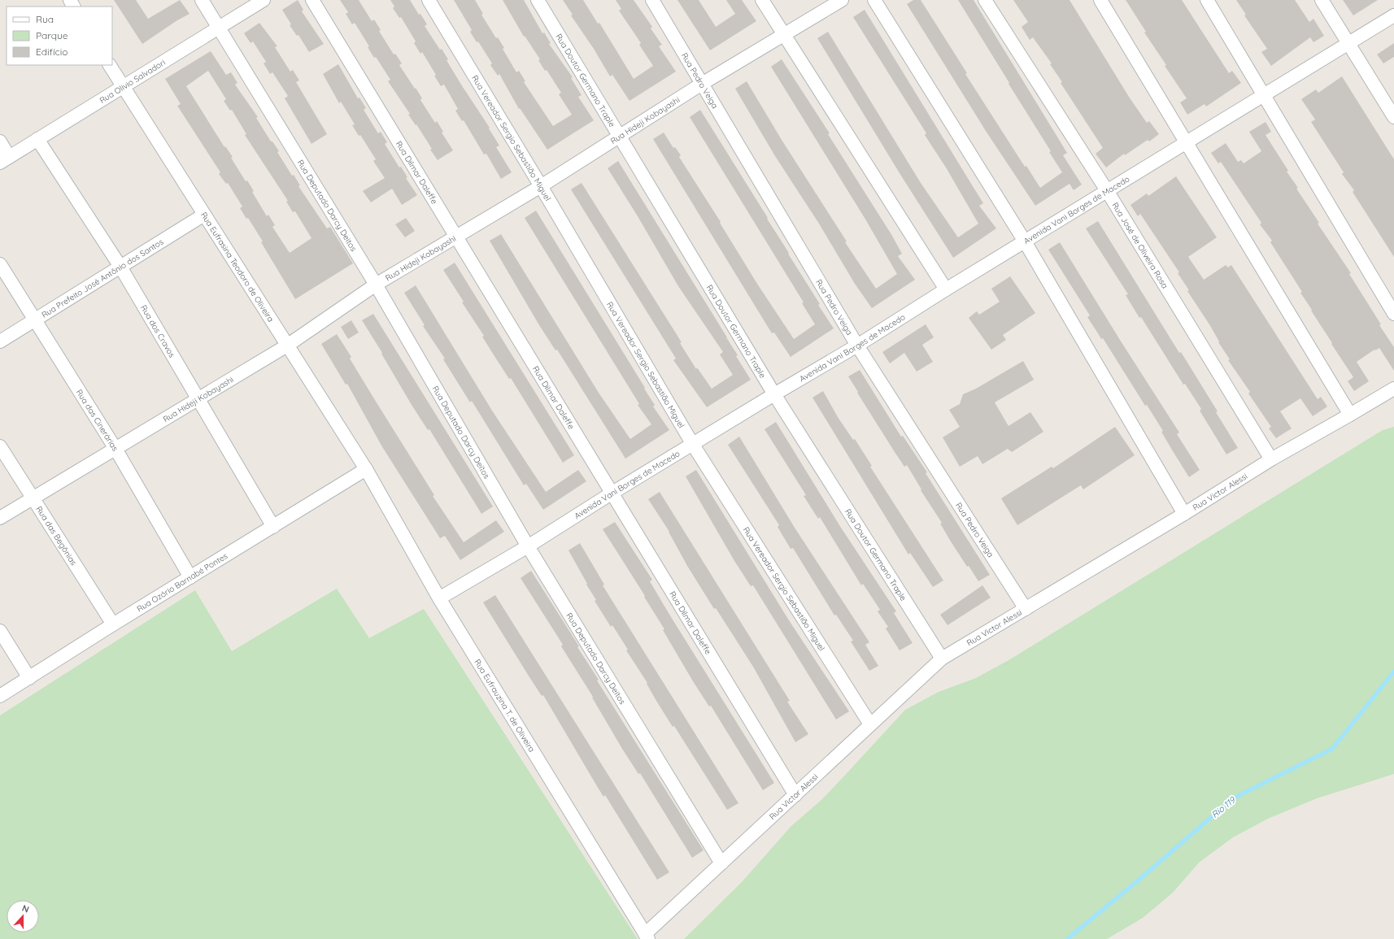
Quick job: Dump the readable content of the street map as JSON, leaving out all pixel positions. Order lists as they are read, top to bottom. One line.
{"streets":{"street":["Rua Doutor Germano Traple","Rua Pedro Veiga","Rua Olivio Salvadori","Rua Hideji Kobayashi","Rua Vereador Sergio Sebastião Miguel","Rua Dilmar Daleffe","Rua Deputado Darcy Deitos","Avenida Vani Borges de Macedo","Rua José de Oliveira Rosa","Rua Eufrasina Teodoro de Oliveira","Rua Prefeito José Antônio dos Santos","Rua dos Cravos","Rua das Cinerárias","Rua Victor Alessi","Rua das Begônias","Rua Ozório Barnabé Pontes","Rua Eufrauzina T. de Oliveira"]},"crossings":[["Rua Doutor Germano Traple","Rua Hideji Kobayashi"],["Rua Doutor Germano Traple","Avenida Vani Borges de Macedo"],["Rua Doutor Germano Traple","Rua Victor Alessi"],["Rua Pedro Veiga","Rua Hideji Kobayashi"],["Rua Pedro Veiga","Avenida Vani Borges de Macedo"],["Rua Pedro Veiga","Rua Victor Alessi"],["Rua Olivio Salvadori","Rua Deputado Darcy Deitos"],["Rua Olivio Salvadori","Rua Eufrasina Teodoro de Oliveira"],["Rua Olivio Salvadori","Rua dos Cravos"],["Rua Hideji Kobayashi","Rua Vereador Sergio Sebastião Miguel"],["Rua Hideji Kobayashi","Rua Dilmar Daleffe"],["Rua Hideji Kobayashi","Rua Deputado Darcy Deitos"],["Rua Hideji Kobayashi","Rua Eufrasina Teodoro de Oliveira"],["Rua Hideji Kobayashi","Rua dos Cravos"],["Rua Hideji Kobayashi","Rua das Cinerárias"],["Rua Hideji Kobayashi","Rua das Begônias"],["Rua Vereador Sergio Sebastião Miguel","Avenida Vani Borges de Macedo"],["Rua Vereador Sergio Sebastião Miguel","Rua Victor Alessi"],["Rua Dilmar Daleffe","Avenida Vani Borges de Macedo"],["Rua Dilmar Daleffe","Rua Victor Alessi"],["Rua Deputado Darcy Deitos","Avenida Vani Borges de Macedo"],["Rua Deputado Darcy Deitos","Rua Victor Alessi"],["Avenida Vani Borges de Macedo","Rua José de Oliveira Rosa"],["Avenida Vani Borges de Macedo","Rua Eufrauzina T. de Oliveira"],["Rua José de Oliveira Rosa","Rua Victor Alessi"],["Rua Eufrasina Teodoro de Oliveira","Rua Prefeito José Antônio dos Santos"],["Rua Eufrasina Teodoro de Oliveira","Rua Ozório Barnabé Pontes"],["Rua Eufrasina Teodoro de Oliveira","Rua Eufrauzina T. de Oliveira"],["Rua Prefeito José Antônio dos Santos","Rua dos Cravos"],["Rua Prefeito José Antônio dos Santos","Rua das Cinerárias"],["Rua dos Cravos","Rua Ozório Barnabé Pontes"],["Rua das Cinerárias","Rua Ozório Barnabé Pontes"],["Rua Victor Alessi","Rua Eufrauzina T. de Oliveira"],["Rua das Begônias","Rua Ozório Barnabé Pontes"],["Rua Ozório Barnabé Pontes","Rua Eufrauzina T. de Oliveira"]],"water":["Rio 119"],"legend":["Rua","Parque","Edifício"],"north":"top"}
